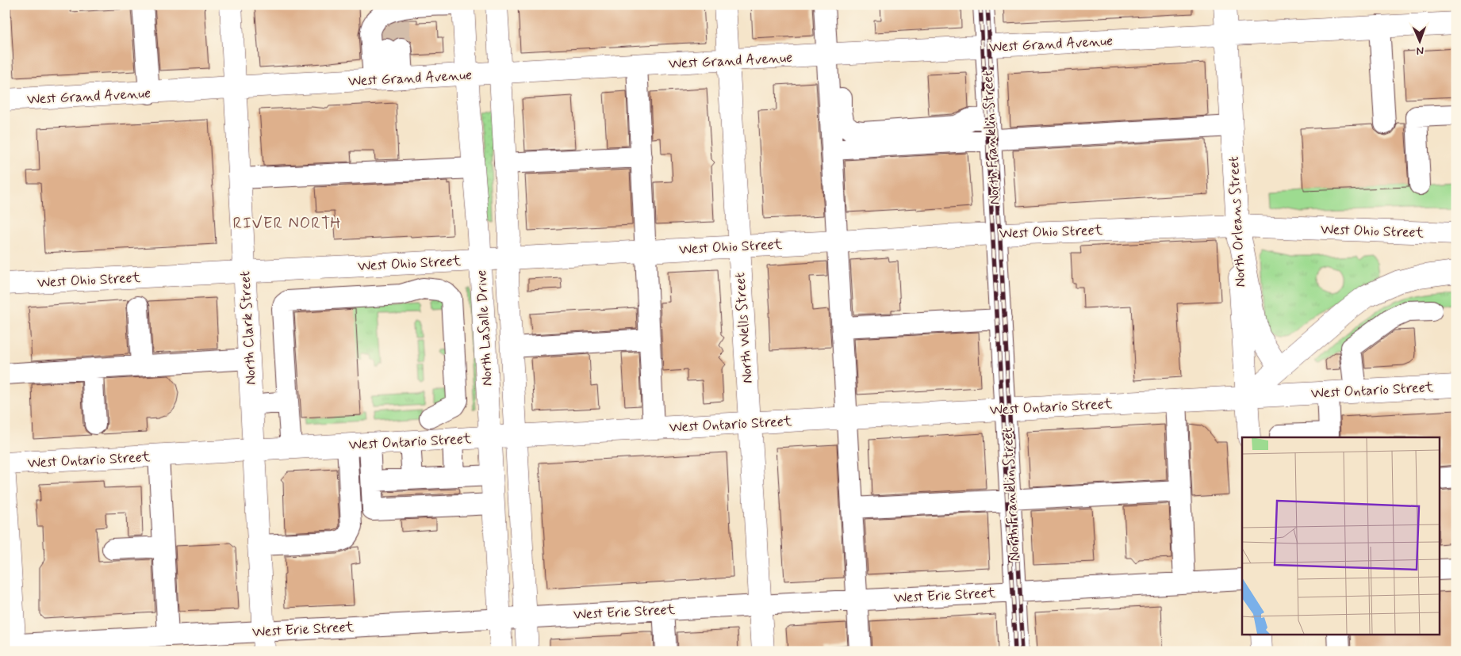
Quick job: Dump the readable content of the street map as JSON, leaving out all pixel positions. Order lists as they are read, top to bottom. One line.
{"streets":{"main road":["West Grand Avenue","North Orleans Street","West Ohio Street","North Clark Street","North LaSalle Drive","North Wells Street","West Ontario Street"],"street":["North Franklin Street","West Erie Street"]},"crossings":[["West Grand Avenue","North Franklin Street"],["West Grand Avenue","North Orleans Street"],["West Grand Avenue","North Clark Street"],["West Grand Avenue","North LaSalle Drive"],["West Grand Avenue","North Wells Street"],["North Franklin Street","West Ohio Street"],["North Franklin Street","West Ontario Street"],["North Franklin Street","West Erie Street"],["North Orleans Street","West Ohio Street"],["North Orleans Street","West Ontario Street"],["West Ohio Street","North Clark Street"],["West Ohio Street","North LaSalle Drive"],["West Ohio Street","North Wells Street"],["North Clark Street","West Ontario Street"],["North Clark Street","West Erie Street"],["North LaSalle Drive","West Ontario Street"],["North LaSalle Drive","West Erie Street"],["North Wells Street","West Ontario Street"],["North Wells Street","West Erie Street"]],"districts":["RIVER NORTH"],"north":"bottom"}
